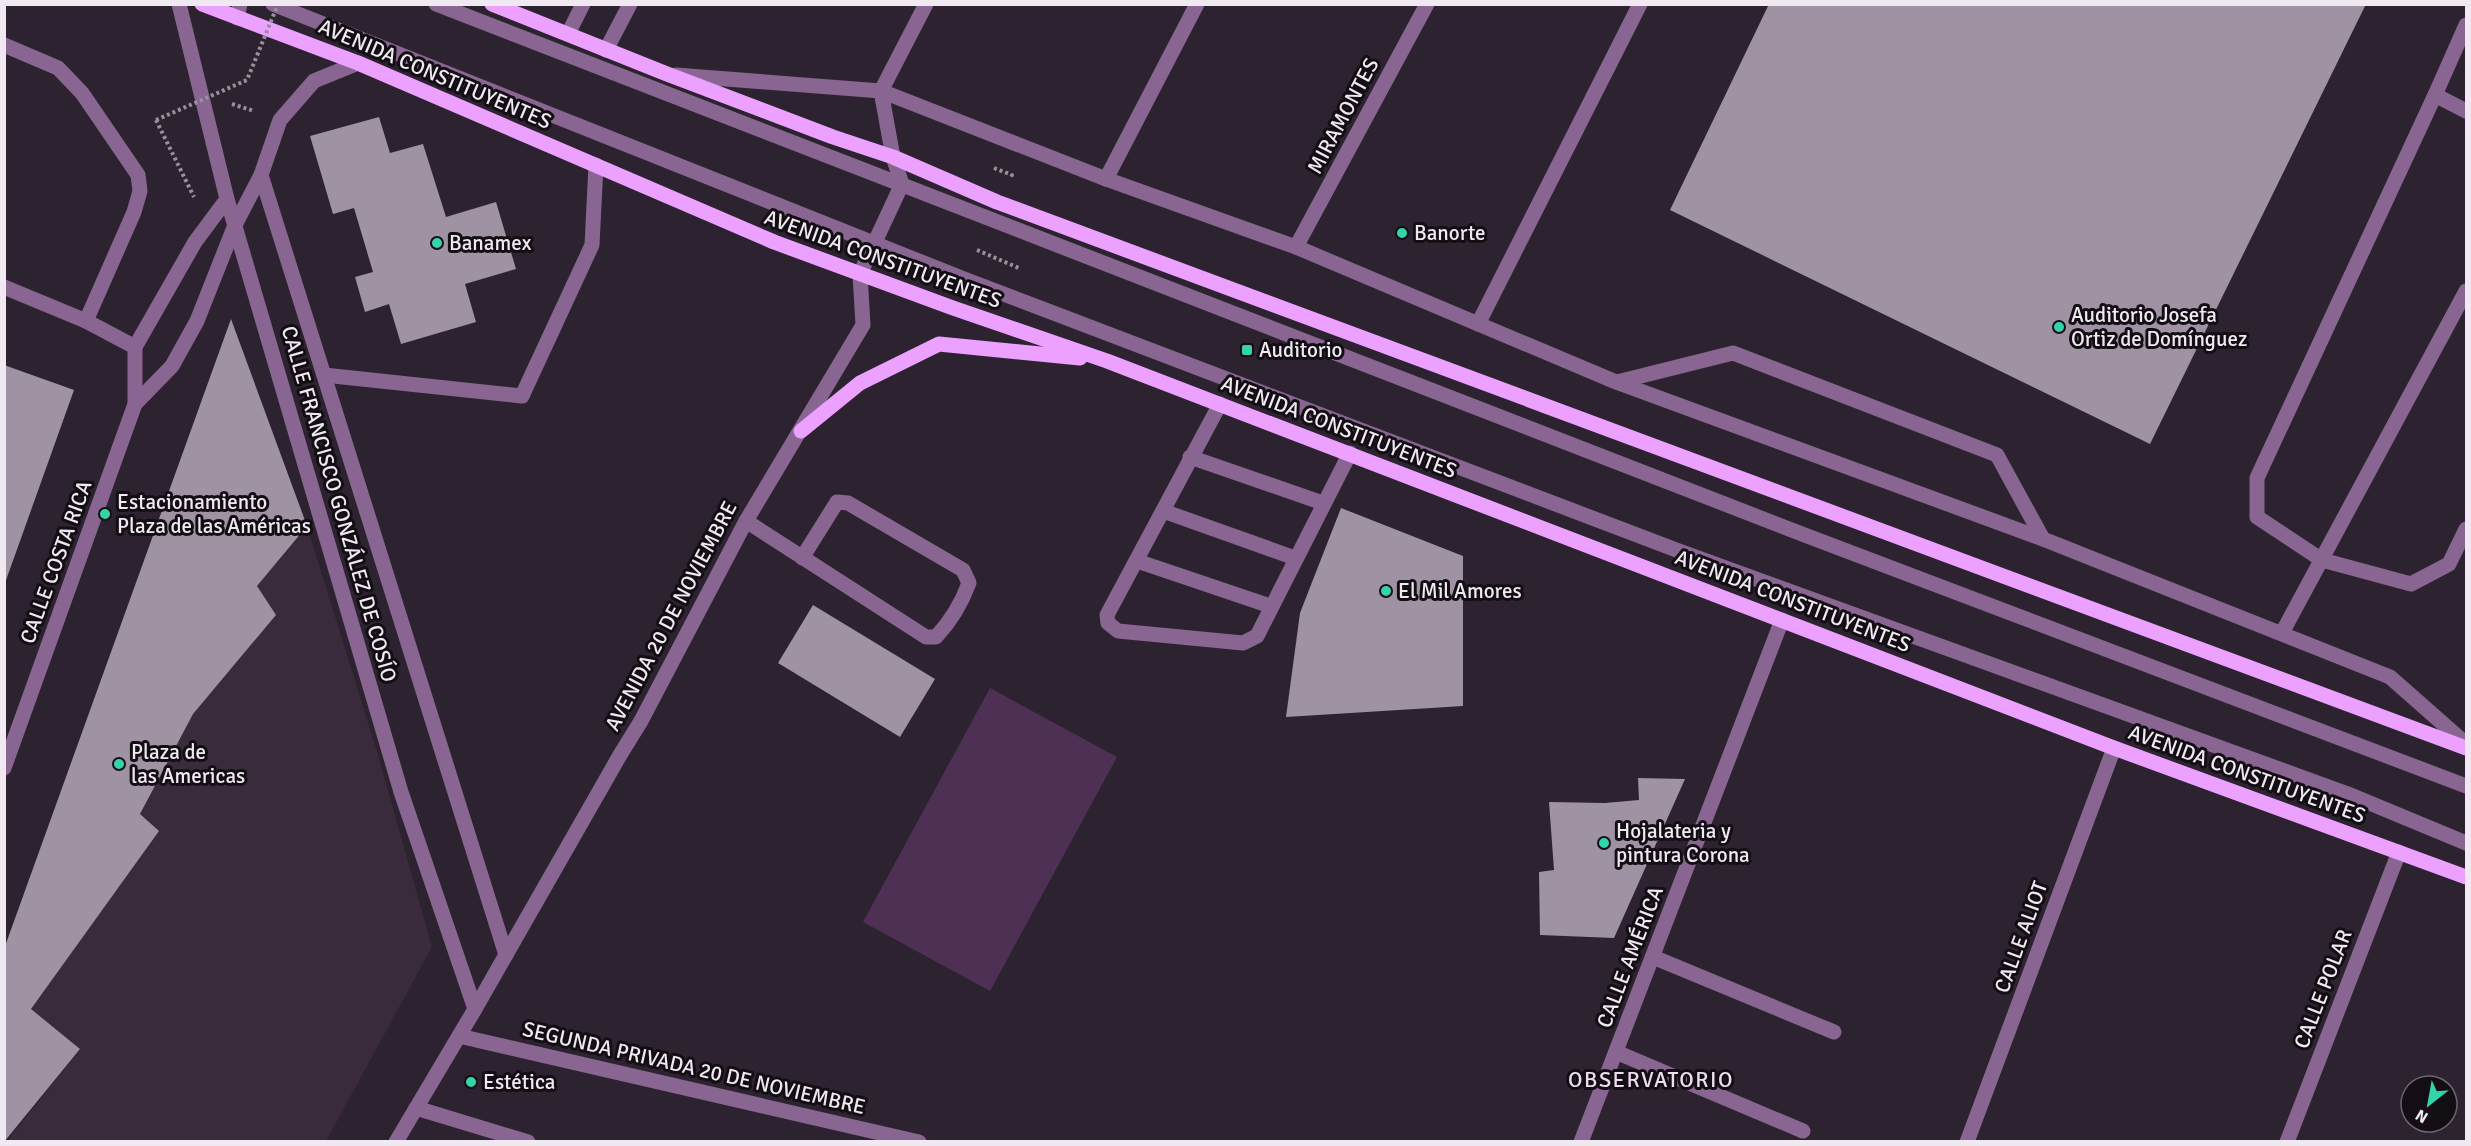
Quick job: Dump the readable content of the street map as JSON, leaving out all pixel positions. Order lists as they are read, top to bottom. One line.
{"streets":{"main road":["AVENIDA CONSTITUYENTES"],"street":["MIRAMONTES","CALLE FRANCISCO GONZÁLEZ DE COSÍO","CALLE COSTA RICA","AVENIDA 20 DE NOVIEMBRE","CALLE ALIOT","CALLE AMÉRICA","CALLE POLAR","SEGUNDA PRIVADA 20 DE NOVIEMBRE"]},"crossings":[["AVENIDA CONSTITUYENTES","AVENIDA 20 DE NOVIEMBRE"],["AVENIDA CONSTITUYENTES","CALLE ALIOT"],["AVENIDA CONSTITUYENTES","CALLE AMÉRICA"],["AVENIDA CONSTITUYENTES","CALLE POLAR"],["CALLE FRANCISCO GONZÁLEZ DE COSÍO","CALLE COSTA RICA"],["CALLE FRANCISCO GONZÁLEZ DE COSÍO","AVENIDA 20 DE NOVIEMBRE"],["AVENIDA 20 DE NOVIEMBRE","SEGUNDA PRIVADA 20 DE NOVIEMBRE"]],"districts":["OBSERVATORIO"],"places":{"other":["Banorte","Banamex","Auditorio Josefa Ortiz de Domínguez","Estacionamiento Plaza de las Américas","El Mil Amores","Plaza de las Americas","Hojalateria y pintura Corona","Estética"],"transit":["Auditorio"]},"north":"bottom left"}
